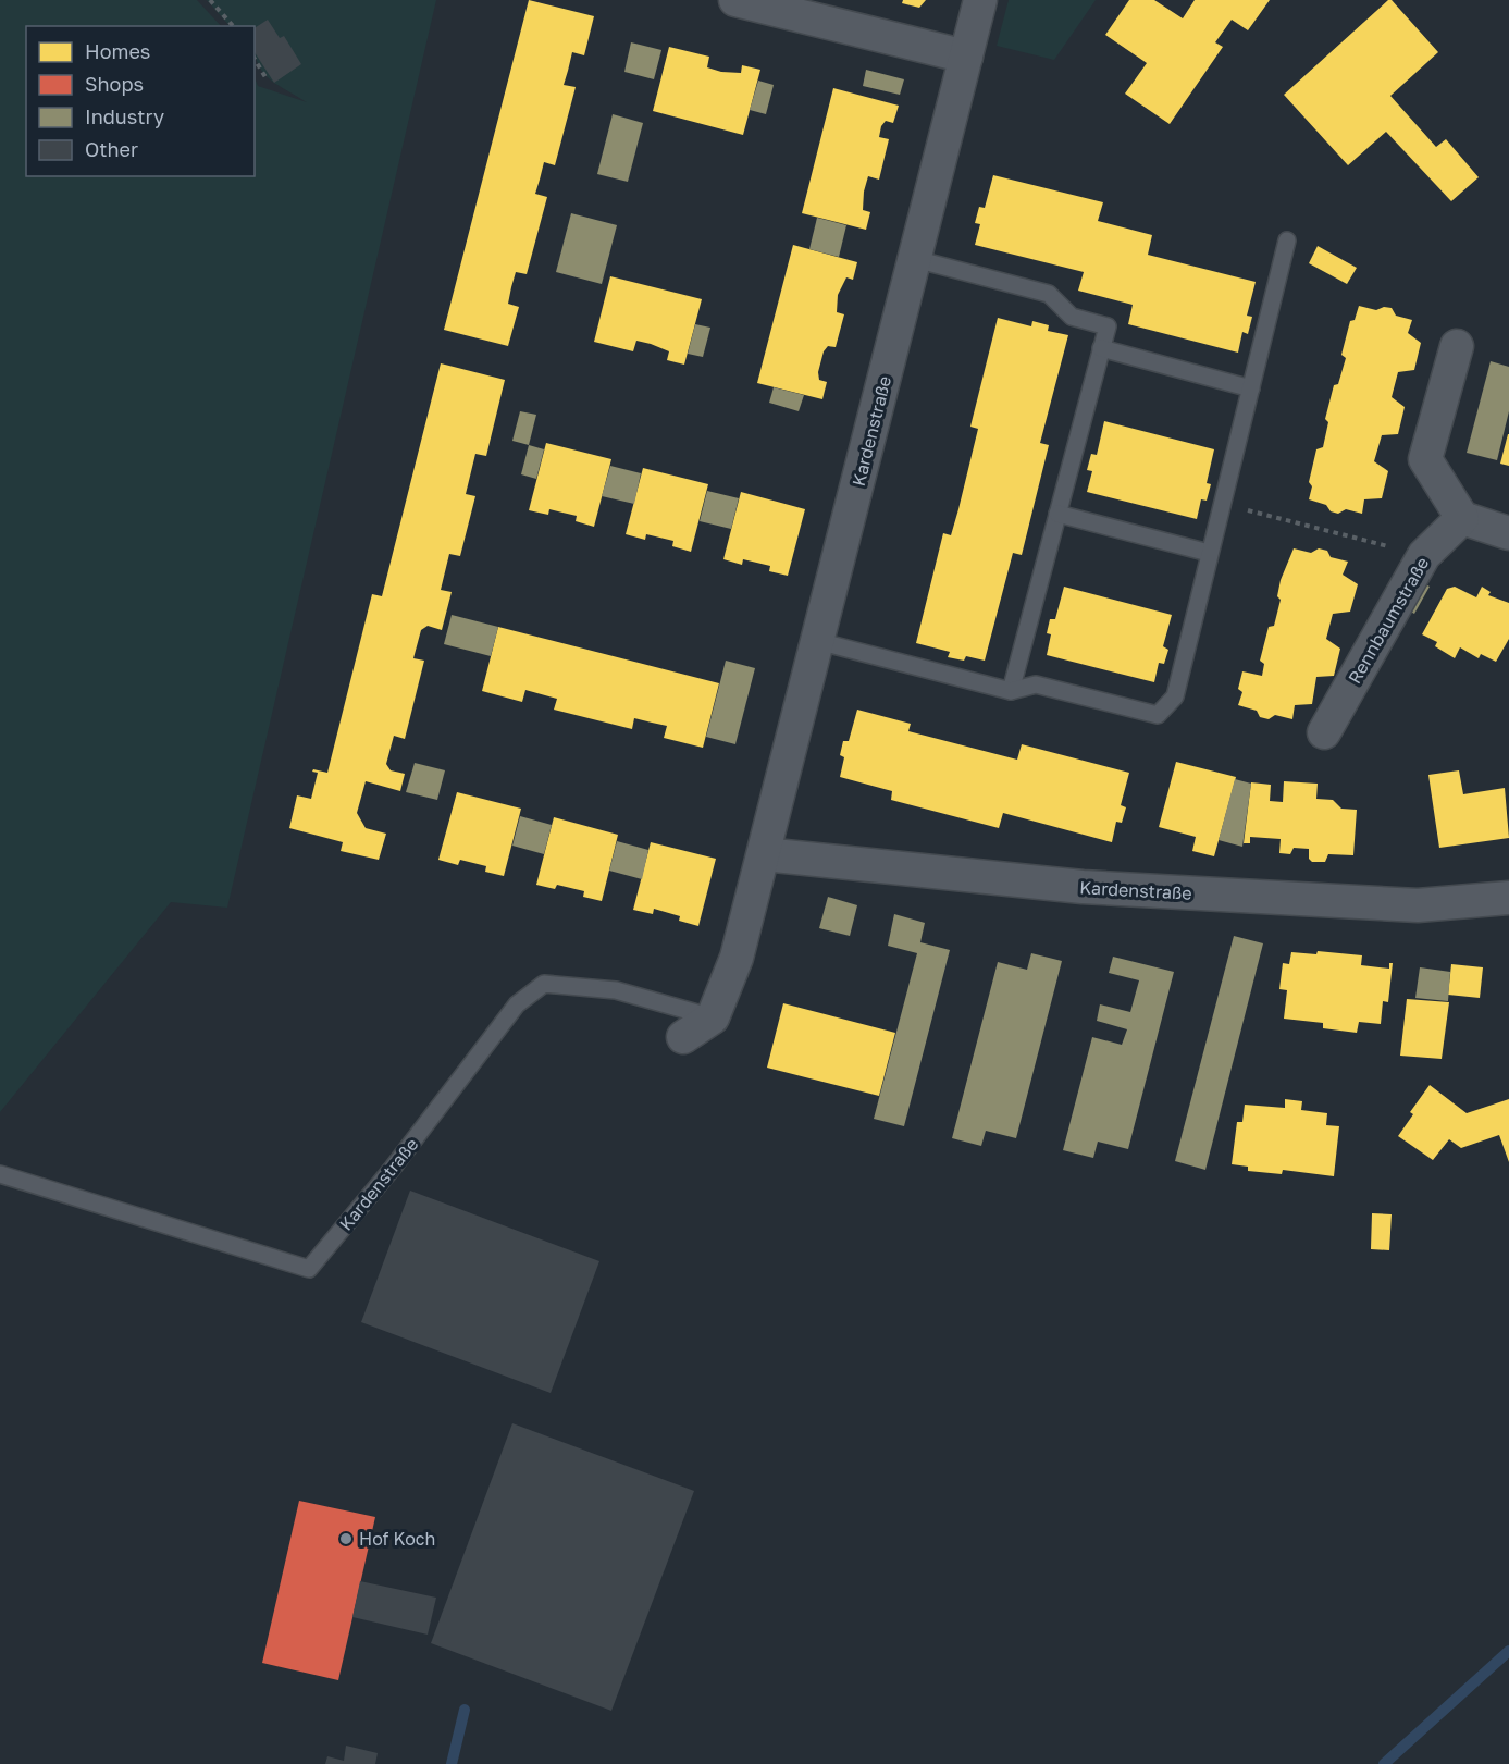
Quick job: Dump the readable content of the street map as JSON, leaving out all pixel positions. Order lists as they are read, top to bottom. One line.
{"streets":{"street":["Kardenstraße","Rennbaumstraße"]},"places":["Hof Koch"],"legend":["Homes","Shops","Industry","Other"]}
